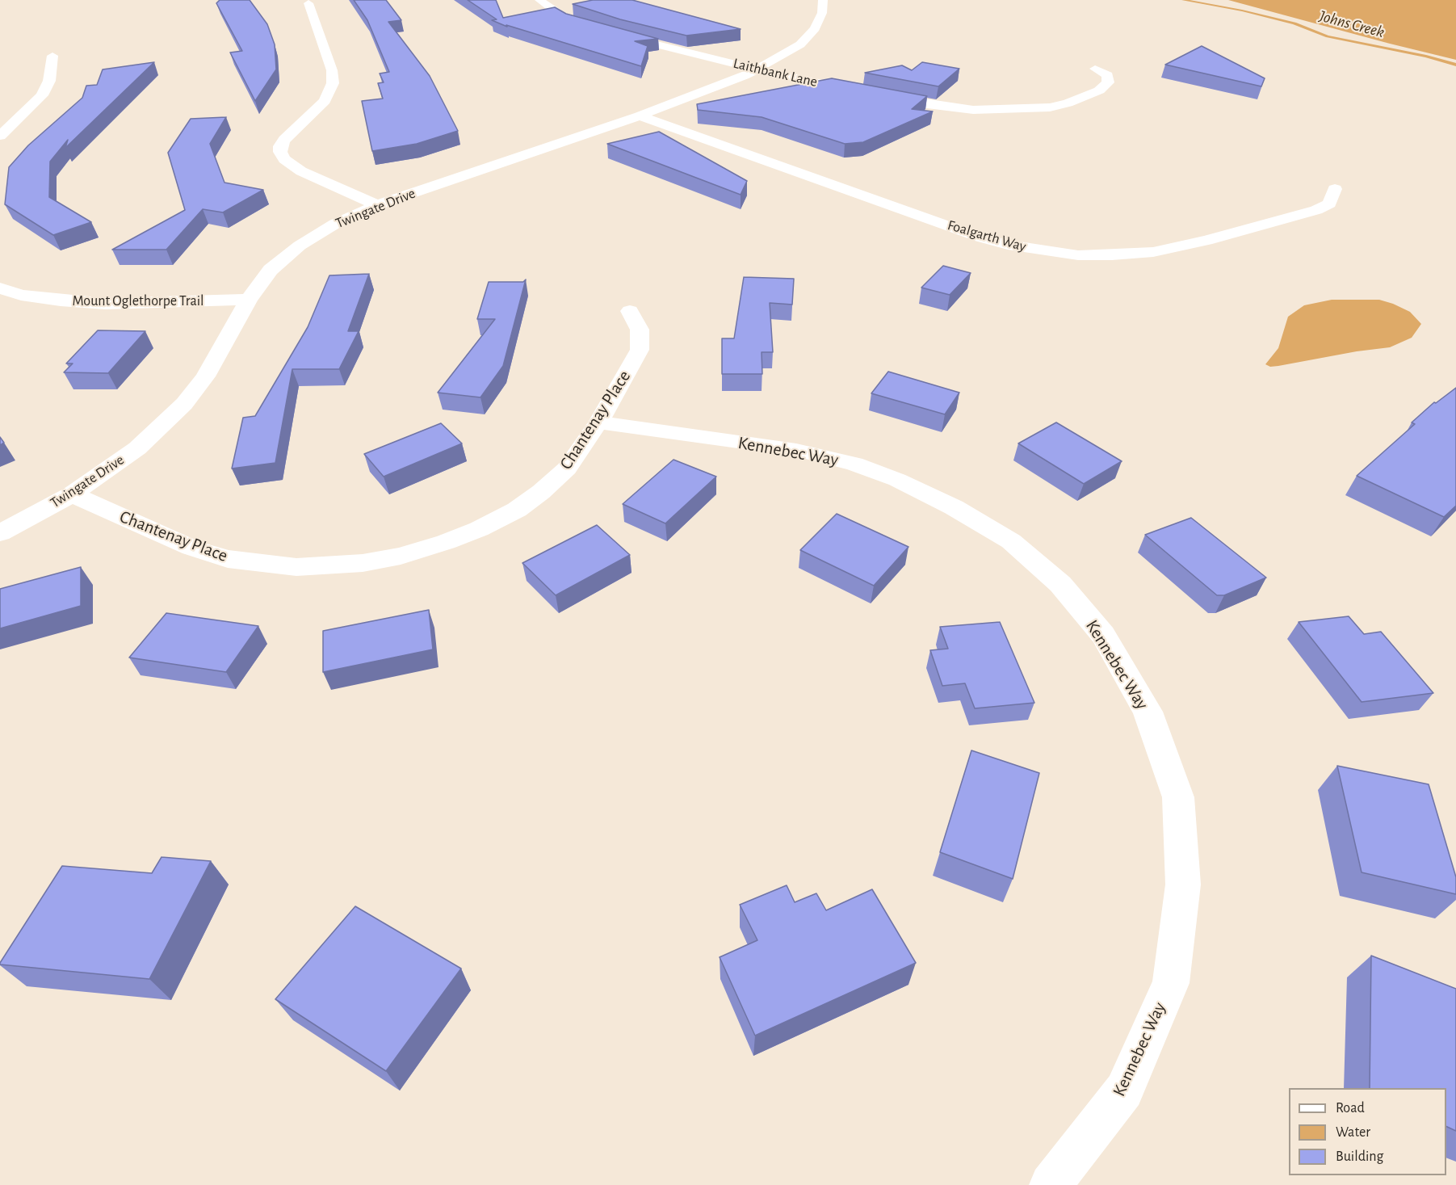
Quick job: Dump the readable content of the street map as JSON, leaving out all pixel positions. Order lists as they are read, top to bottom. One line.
{"streets":{"street":["Laithbank Lane","Twingate Drive","Foalgarth Way","Mount Oglethorpe Trail","Chantenay Place","Kennebec Way"]},"crossings":[["Laithbank Lane","Twingate Drive"],["Twingate Drive","Foalgarth Way"],["Twingate Drive","Mount Oglethorpe Trail"],["Twingate Drive","Chantenay Place"],["Chantenay Place","Kennebec Way"]],"water":["Johns Creek"],"legend":["Road","Water","Building"]}
